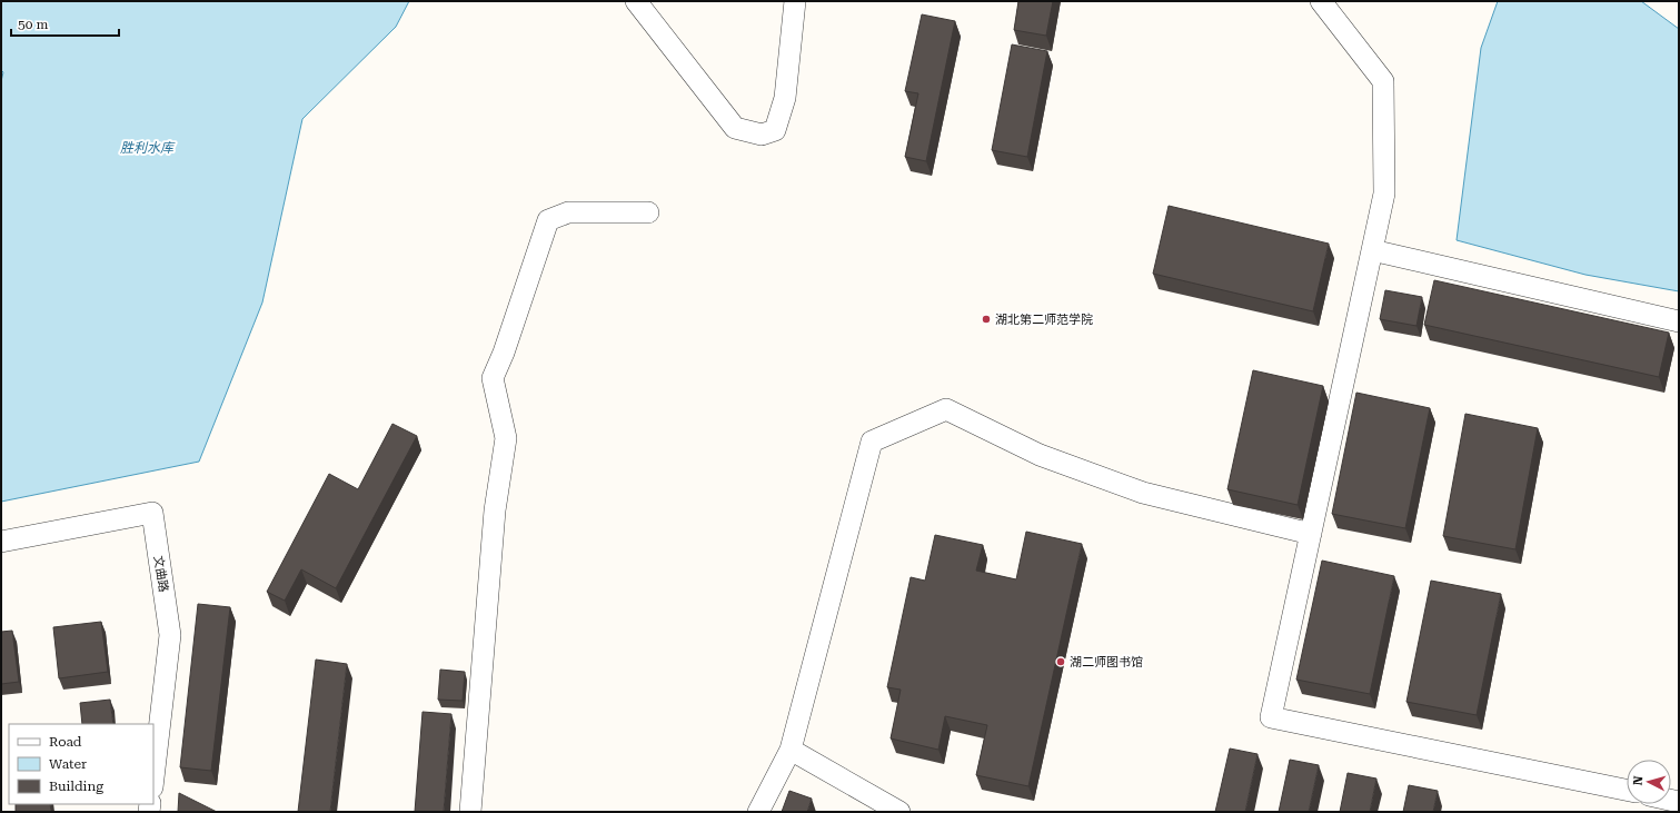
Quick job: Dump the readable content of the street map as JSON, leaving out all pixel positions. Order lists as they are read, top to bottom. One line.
{"streets":{"street":["文曲路"]},"water":["胜利水库"],"places":["湖北第二师范学院","湖二师图书馆"],"legend":["Road","Water","Building"],"scale_bar":"50 m","north":"left"}
